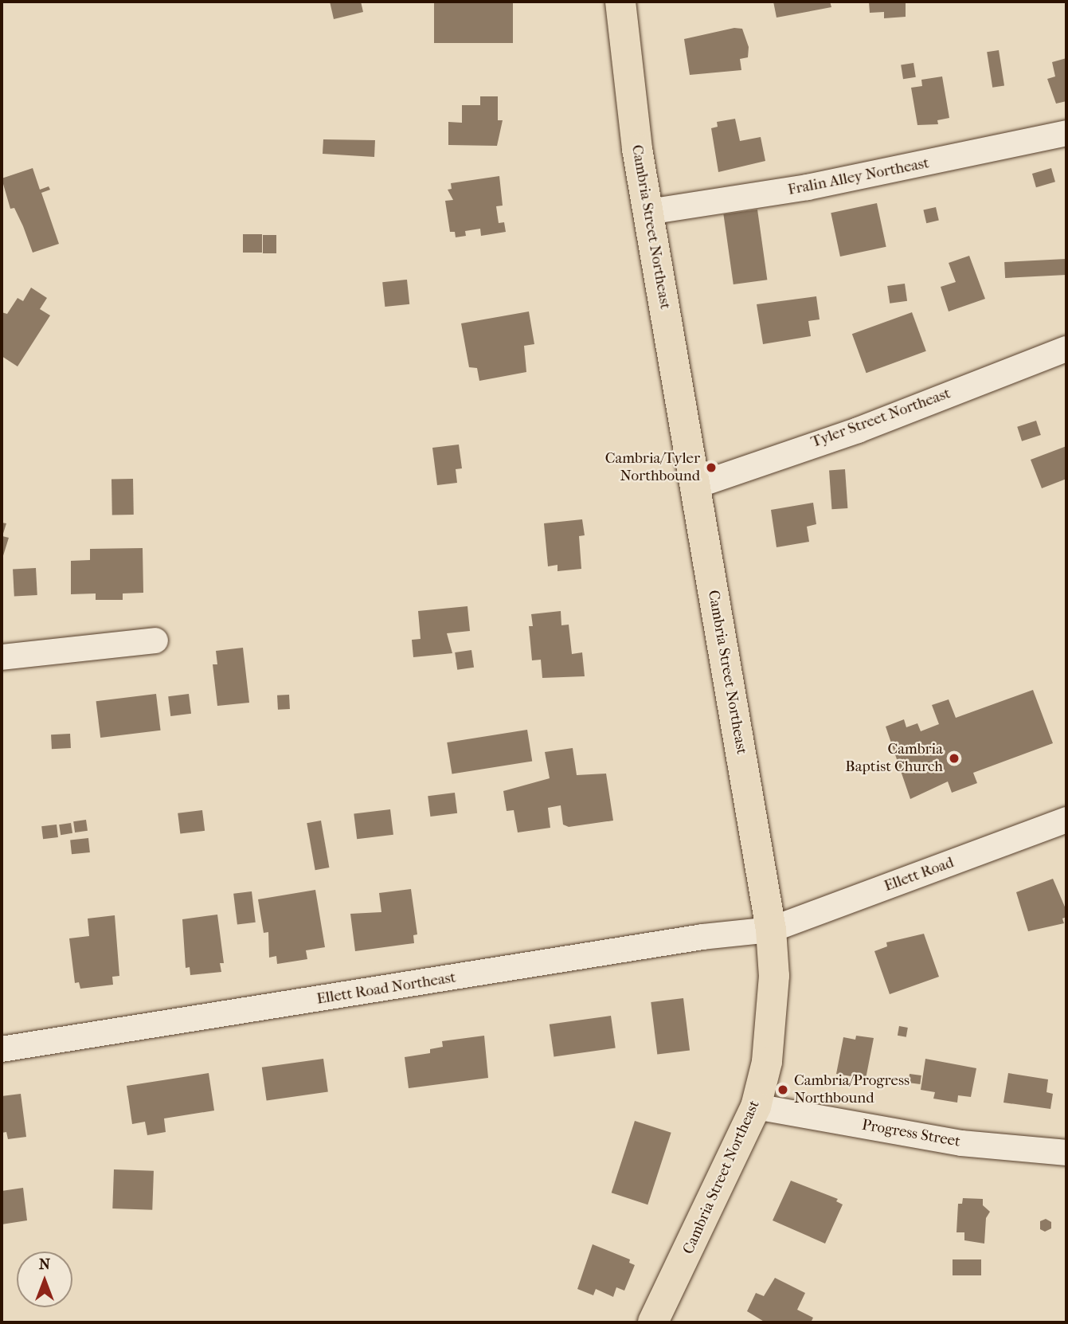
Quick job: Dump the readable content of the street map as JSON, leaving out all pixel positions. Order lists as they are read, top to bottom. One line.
{"streets":{"main road":["Cambria Street Northeast"],"street":["Fralin Alley Northeast","Tyler Street Northeast","Ellett Road","Ellett Road Northeast","Progress Street"]},"crossings":[["Fralin Alley Northeast","Cambria Street Northeast"],["Cambria Street Northeast","Tyler Street Northeast"],["Cambria Street Northeast","Ellett Road"],["Cambria Street Northeast","Ellett Road Northeast"],["Cambria Street Northeast","Progress Street"],["Ellett Road","Ellett Road Northeast"]],"places":["Cambria/Tyler Northbound","Cambria Baptist Church","Cambria/Progress Northbound"],"north":"top"}
